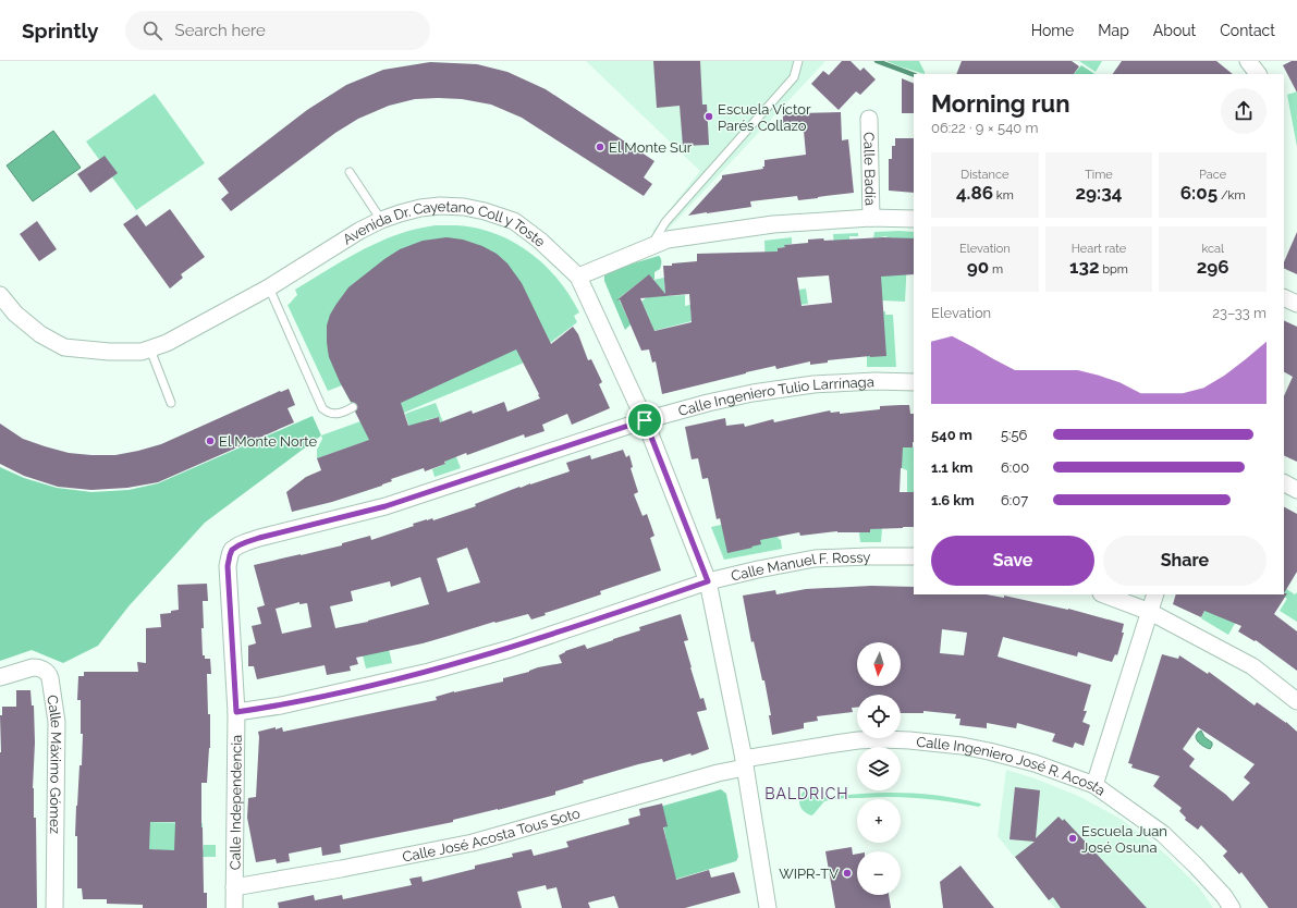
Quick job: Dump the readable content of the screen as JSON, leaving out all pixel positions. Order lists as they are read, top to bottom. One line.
{"streets":{"street":["Calle Badía","Avenida Dr. Cayetano Coll y Toste","Calle Ingeniero Tulio Larrínaga","Calle Manuel F. Rossy","Calle Máximo Gómez","Calle Ingeniero José R. Acosta","Calle Independencia","Calle José Acosta Tous Soto"]},"crossings":[["Calle Ingeniero Tulio Larrínaga","Calle Independencia"],["Calle Manuel F. Rossy","Calle Independencia"],["Calle Ingeniero José R. Acosta","Calle José Acosta Tous Soto"],["Calle Independencia","Calle José Acosta Tous Soto"]],"districts":["BALDRICH"],"places":["Escuela Víctor Parés Collazo","El Monte Sur","El Monte Norte","Escuela Juan José Osuna","WIPR-TV"],"north":"bottom","page":{"header":"Sprintly","search":"Search here","nav":["Home","Map","About","Contact"],"heading":["Morning run","06:22 · 9 × 540 m"],"stats":[["Distance","4.86 km"],["Time","29:34"],["Pace","6:05 /km"],["Elevation","90 m"],["Heart rate","132 bpm"],["kcal","296"]],"chart":["Elevation","23–33 m"],"list":[{"name":"540 m","note":"5:56"},{"name":"1.1 km","note":"6:00"},{"name":"1.6 km","note":"6:07"}],"buttons":["Save","Share"],"map_buttons":["+","−"]}}
